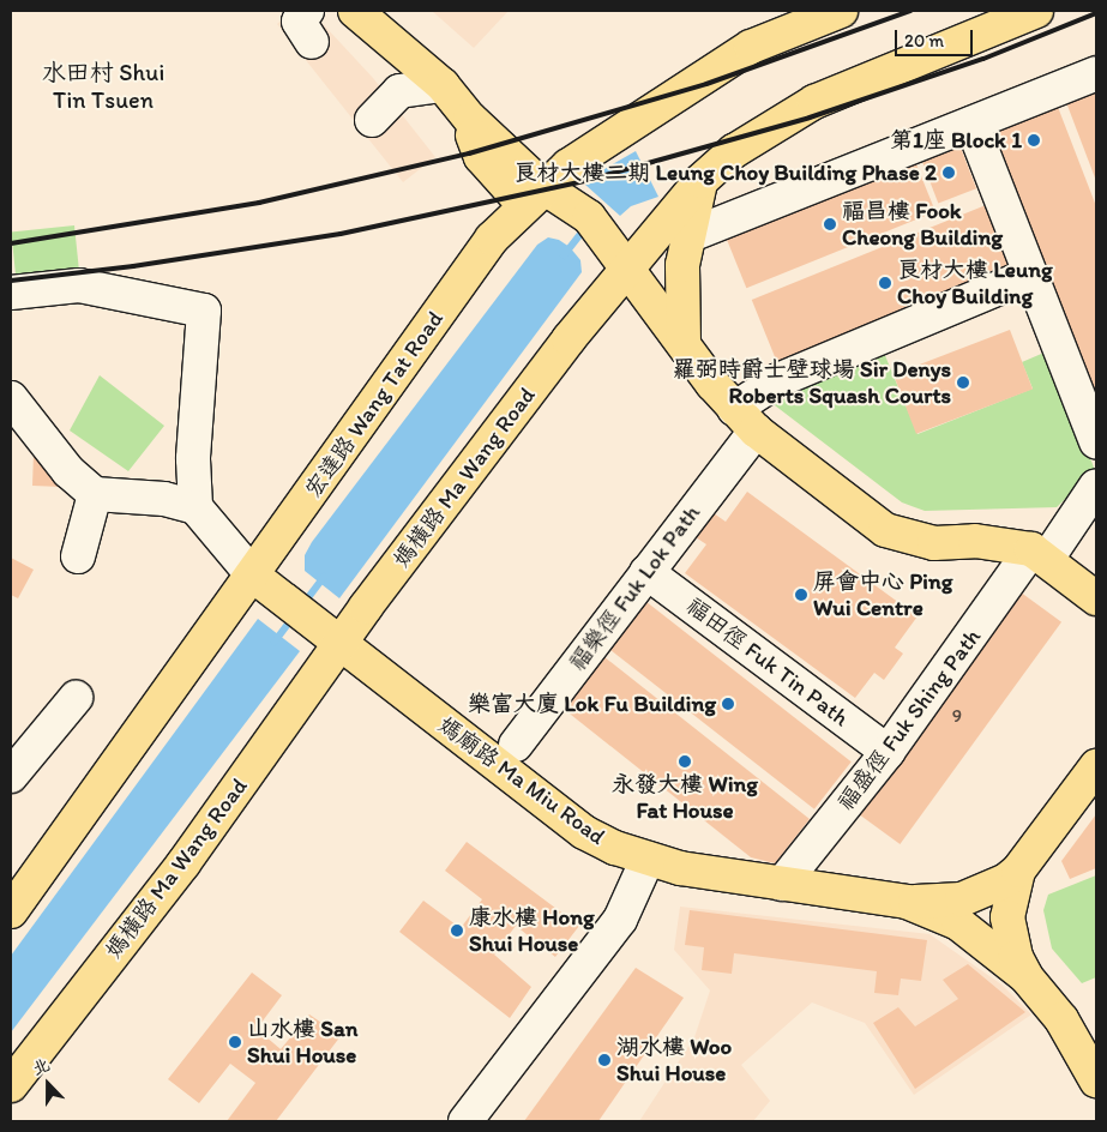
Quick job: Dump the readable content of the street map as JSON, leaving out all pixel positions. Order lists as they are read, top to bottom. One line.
{"streets":{"main road":["宏達路 Wang Tat Road","媽橫路 Ma Wang Road","媽廟路 Ma Miu Road"],"street":["福樂徑 Fuk Lok Path","福田徑 Fuk Tin Path","福盛徑 Fuk Shing Path"]},"crossings":[["宏達路 Wang Tat Road","媽廟路 Ma Miu Road"],["媽橫路 Ma Wang Road","媽廟路 Ma Miu Road"],["福樂徑 Fuk Lok Path","福田徑 Fuk Tin Path"],["福田徑 Fuk Tin Path","福盛徑 Fuk Shing Path"],["福盛徑 Fuk Shing Path","媽廟路 Ma Miu Road"]],"districts":["水田村 Shui Tin Tsuen"],"places":["第1座 Block 1","良材大樓二期 Leung Choy Building Phase 2","福昌樓 Fook Cheong Building","良材大樓 Leung Choy Building","羅弼時爵士壁球場 Sir Denys Roberts Squash Courts","屏會中心 Ping Wui Centre","樂富大廈 Lok Fu Building","永發大樓 Wing Fat House","康水樓 Hong Shui House","山水樓 San Shui House","湖水樓 Woo Shui House"],"house_numbers":["9"],"scale_bar":"20 m","north":"top"}
